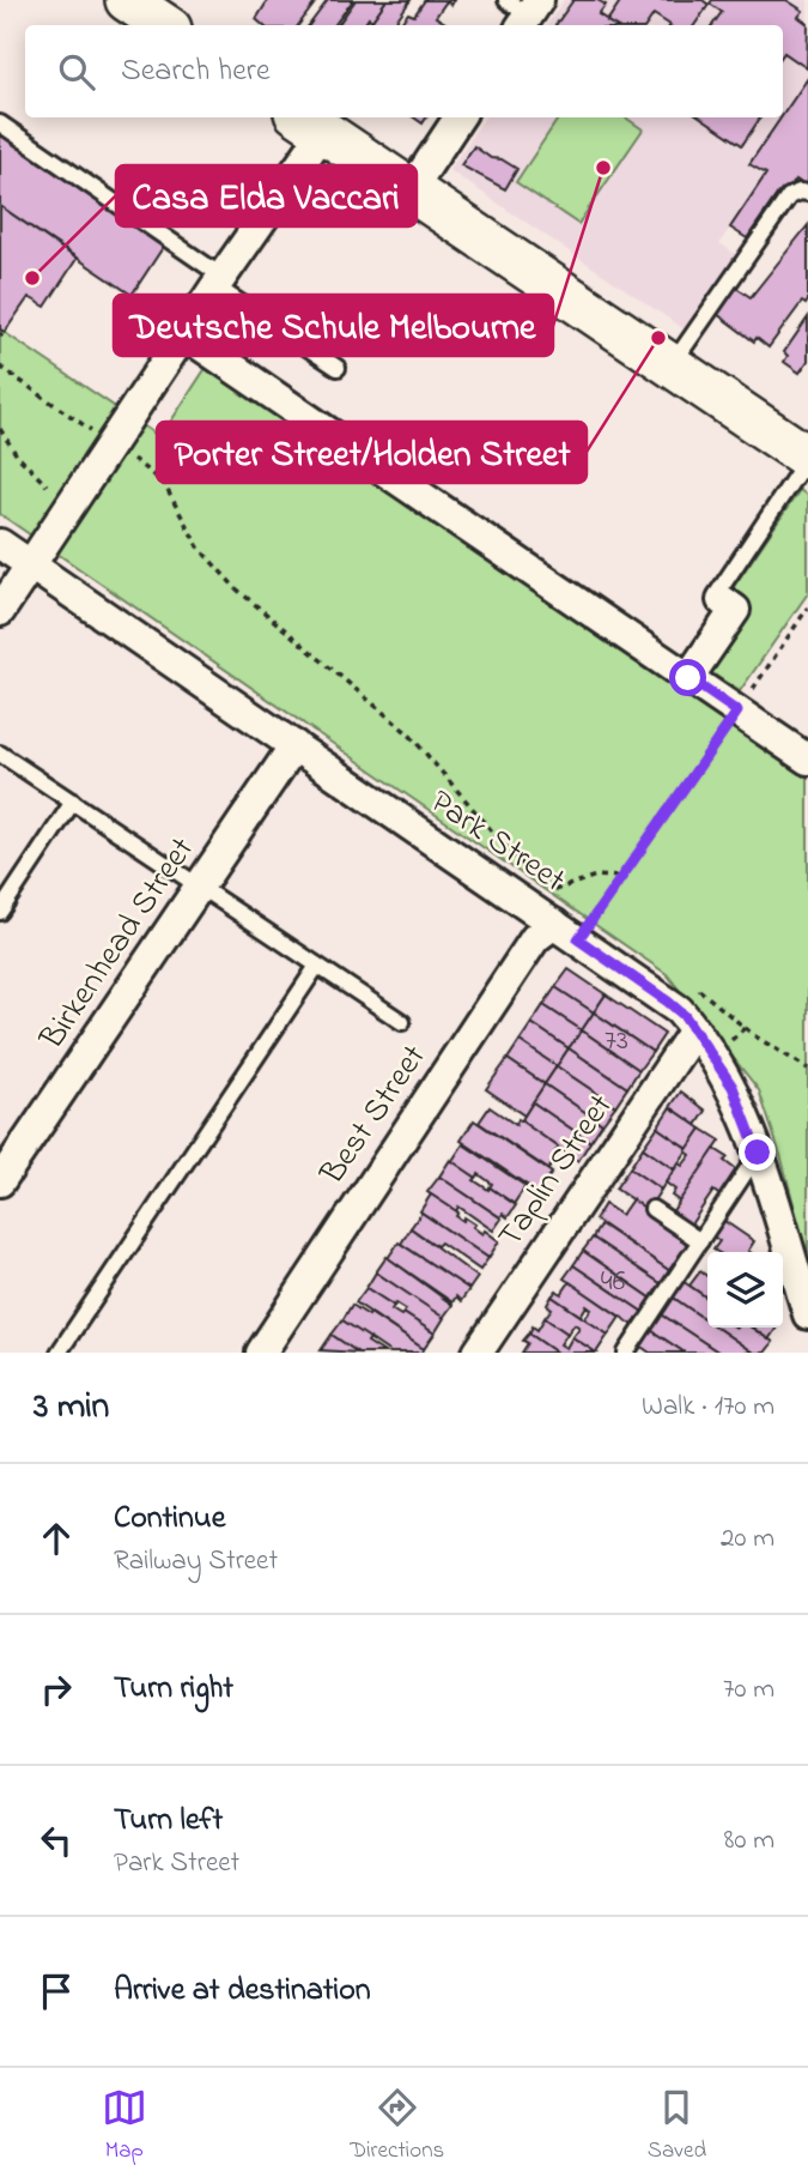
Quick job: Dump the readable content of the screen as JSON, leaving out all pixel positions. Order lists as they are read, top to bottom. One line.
{"streets":{"street":["Park Street","Birkenhead Street","Best Street","Taplin Street"]},"crossings":[["Park Street","Birkenhead Street"],["Park Street","Best Street"],["Park Street","Taplin Street"]],"places":["Deutsche Schule Melbourne","Casa Elda Vaccari","Porter Street/Holden Street"],"house_numbers":["73","46"],"page":{"search":"Search here","heading":["3 min","Walk · 170 m"],"list":[["Continue","Railway Street","20 m"],["Turn right","70 m"],["Turn left","Park Street","80 m"],"Arrive at destination"],"nav":["Map","Directions","Saved"]}}
